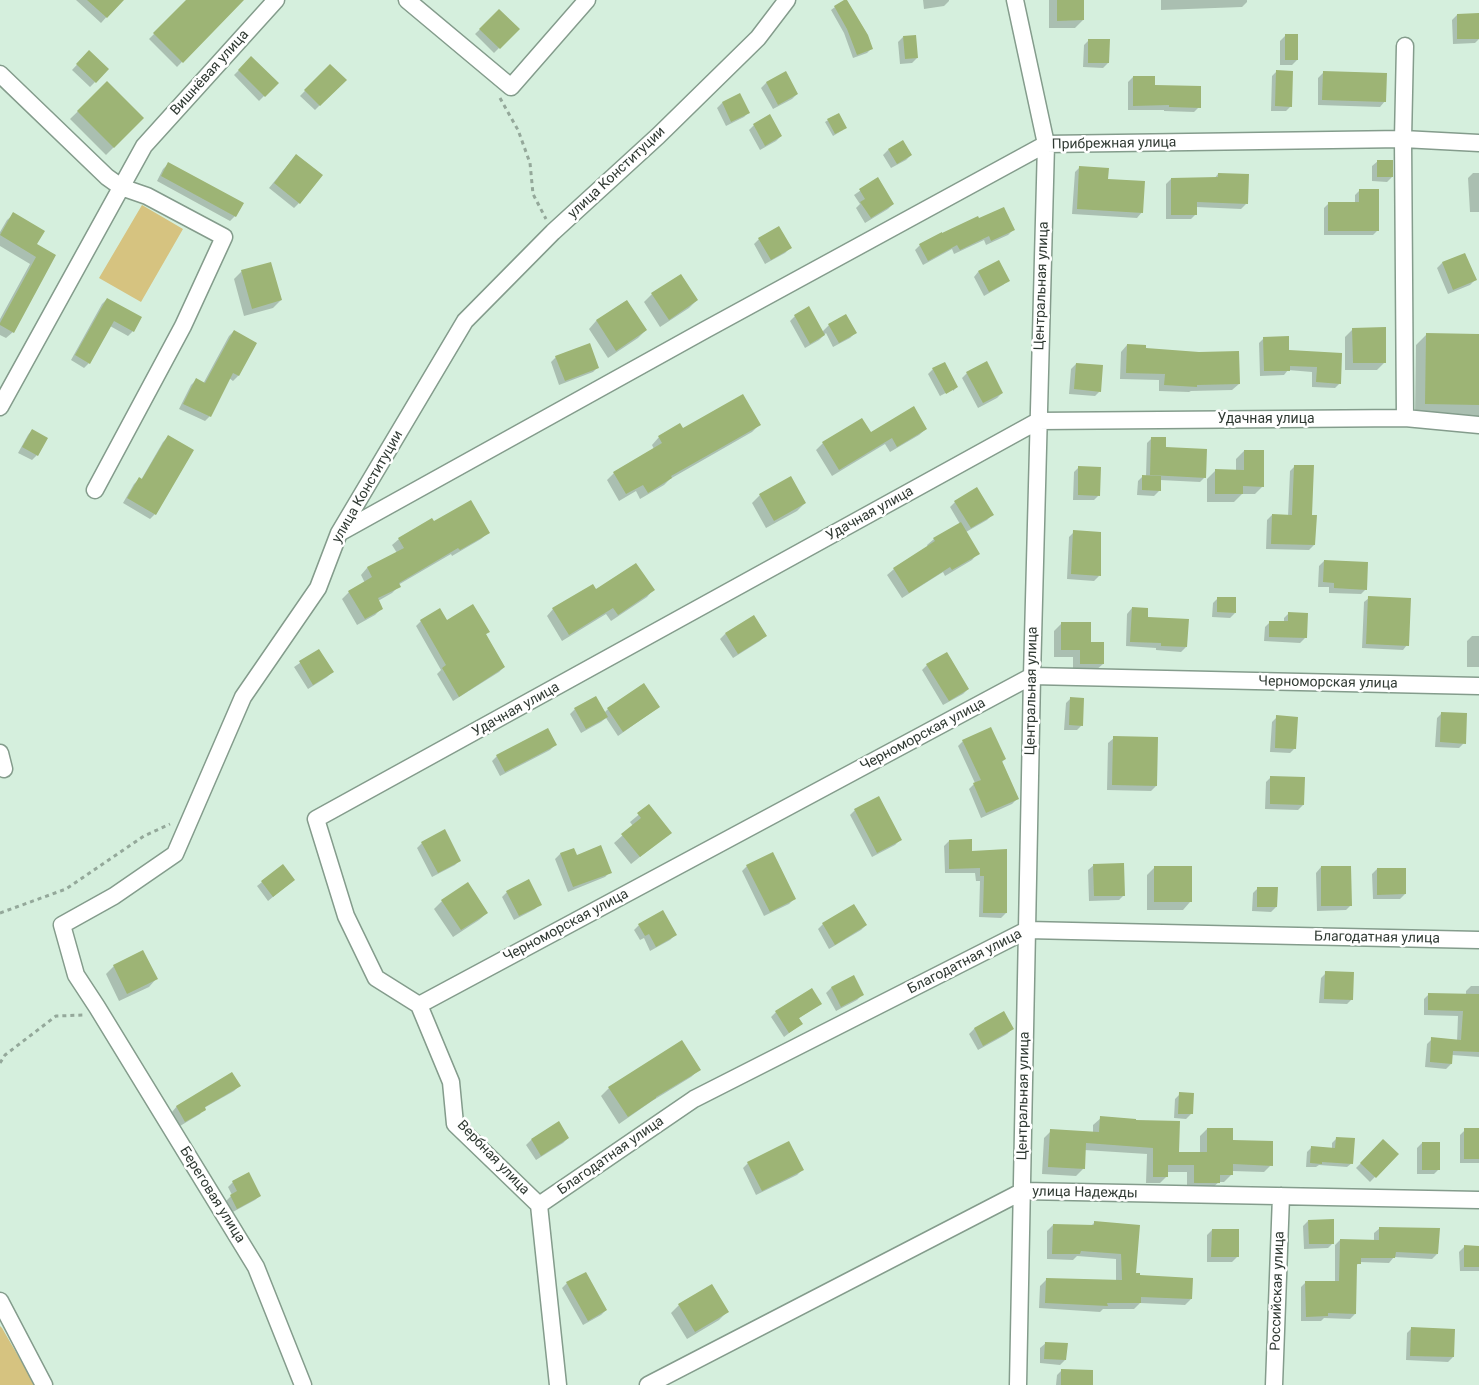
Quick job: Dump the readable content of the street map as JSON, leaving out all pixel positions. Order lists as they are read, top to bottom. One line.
{"streets":{"street":["Вишнёвая улица","Прибрежная улица","улица Конституции","Центральная улица","Удачная улица","Черноморская улица","Благодатная улица","Вербная улица","улица Надежды","Береговая улица","Российская улица"]},"crossings":[["Прибрежная улица","улица Конституции"],["Прибрежная улица","Центральная улица"],["улица Конституции","Береговая улица"],["Центральная улица","Удачная улица"],["Центральная улица","Черноморская улица"],["Центральная улица","Благодатная улица"],["Центральная улица","улица Надежды"],["Удачная улица","Черноморская улица"],["Удачная улица","Вербная улица"],["Черноморская улица","Вербная улица"],["Благодатная улица","Вербная улица"],["улица Надежды","Российская улица"]]}
